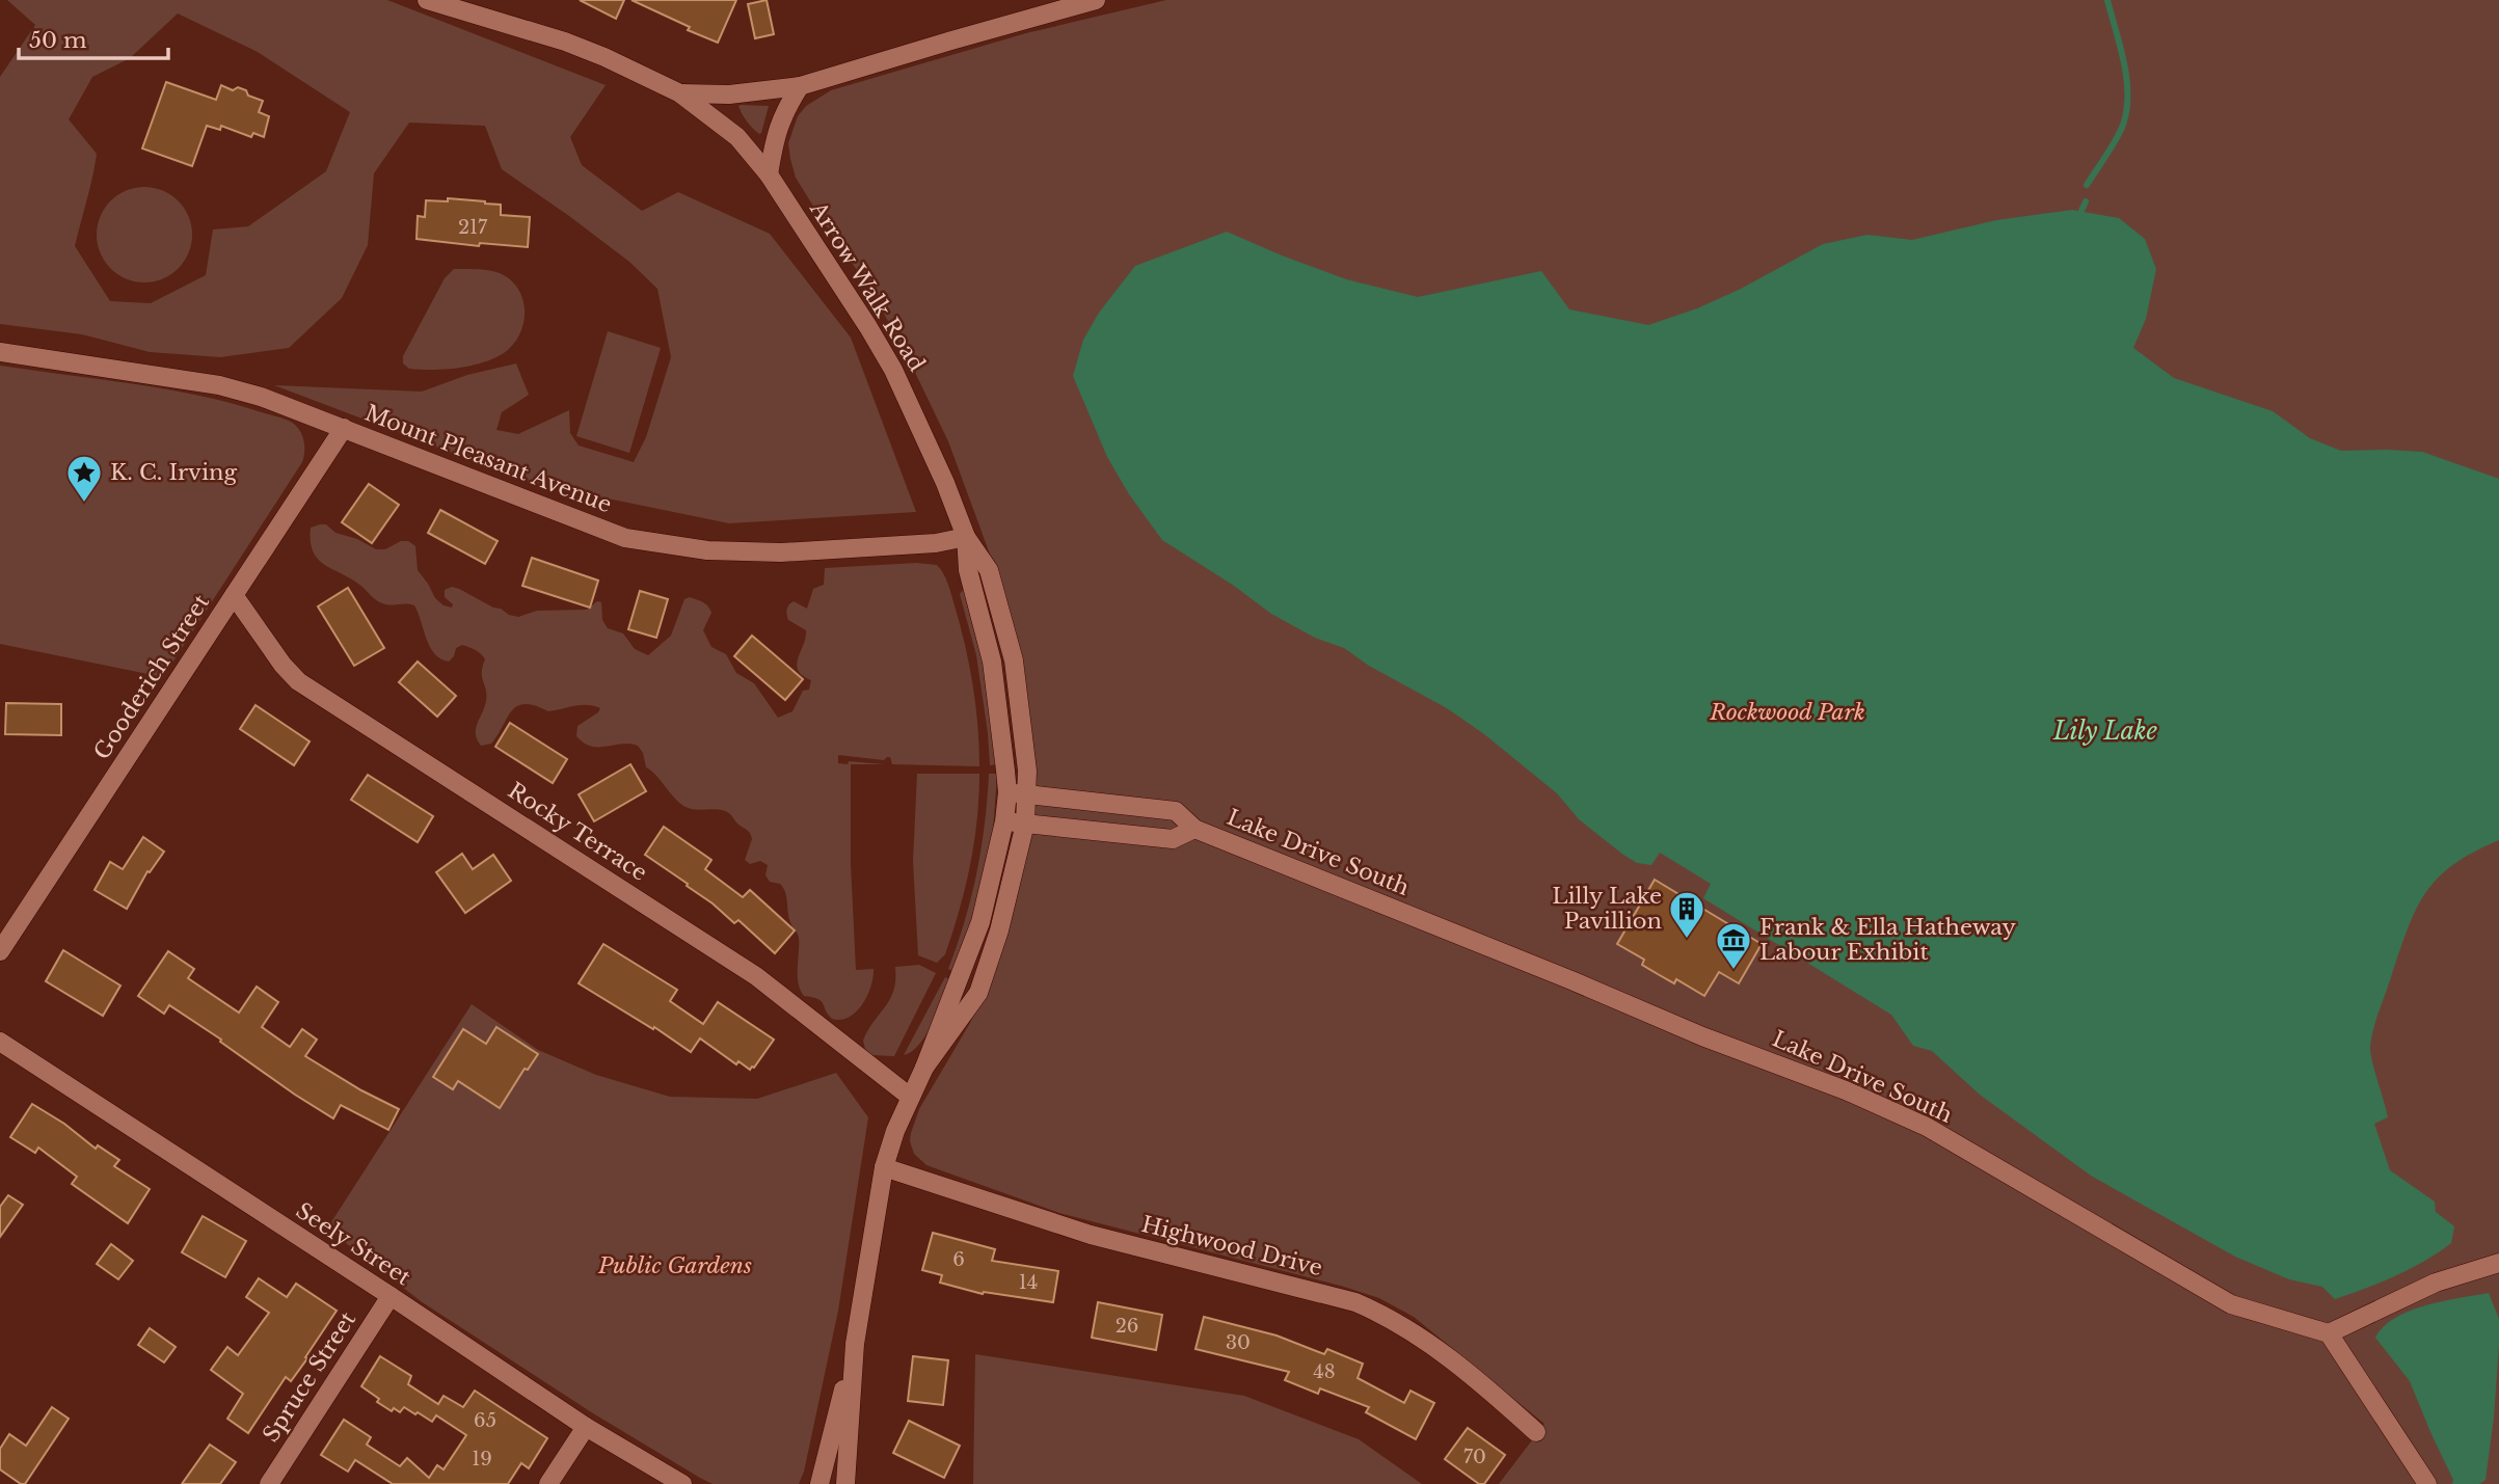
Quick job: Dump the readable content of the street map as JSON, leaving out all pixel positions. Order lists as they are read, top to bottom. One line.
{"streets":{"street":["Arrow Walk Road","Mount Pleasant Avenue","Gooderich Street","Rocky Terrace","Lake Drive South","Seely Street","Highwood Drive","Spruce Street"]},"crossings":[["Arrow Walk Road","Mount Pleasant Avenue"],["Mount Pleasant Avenue","Gooderich Street"],["Gooderich Street","Rocky Terrace"],["Seely Street","Spruce Street"]],"water":["Lily Lake"],"parks":["Rockwood Park","Public Gardens"],"places":{"place":["K. C. Irving"],"building":["Lilly Lake Pavillion"],"museum":["Frank & Ella Hatheway Labour Exhibit"]},"house_numbers":["217","6","14","26","30","48","65","70","19"],"scale_bar":"50 m"}
